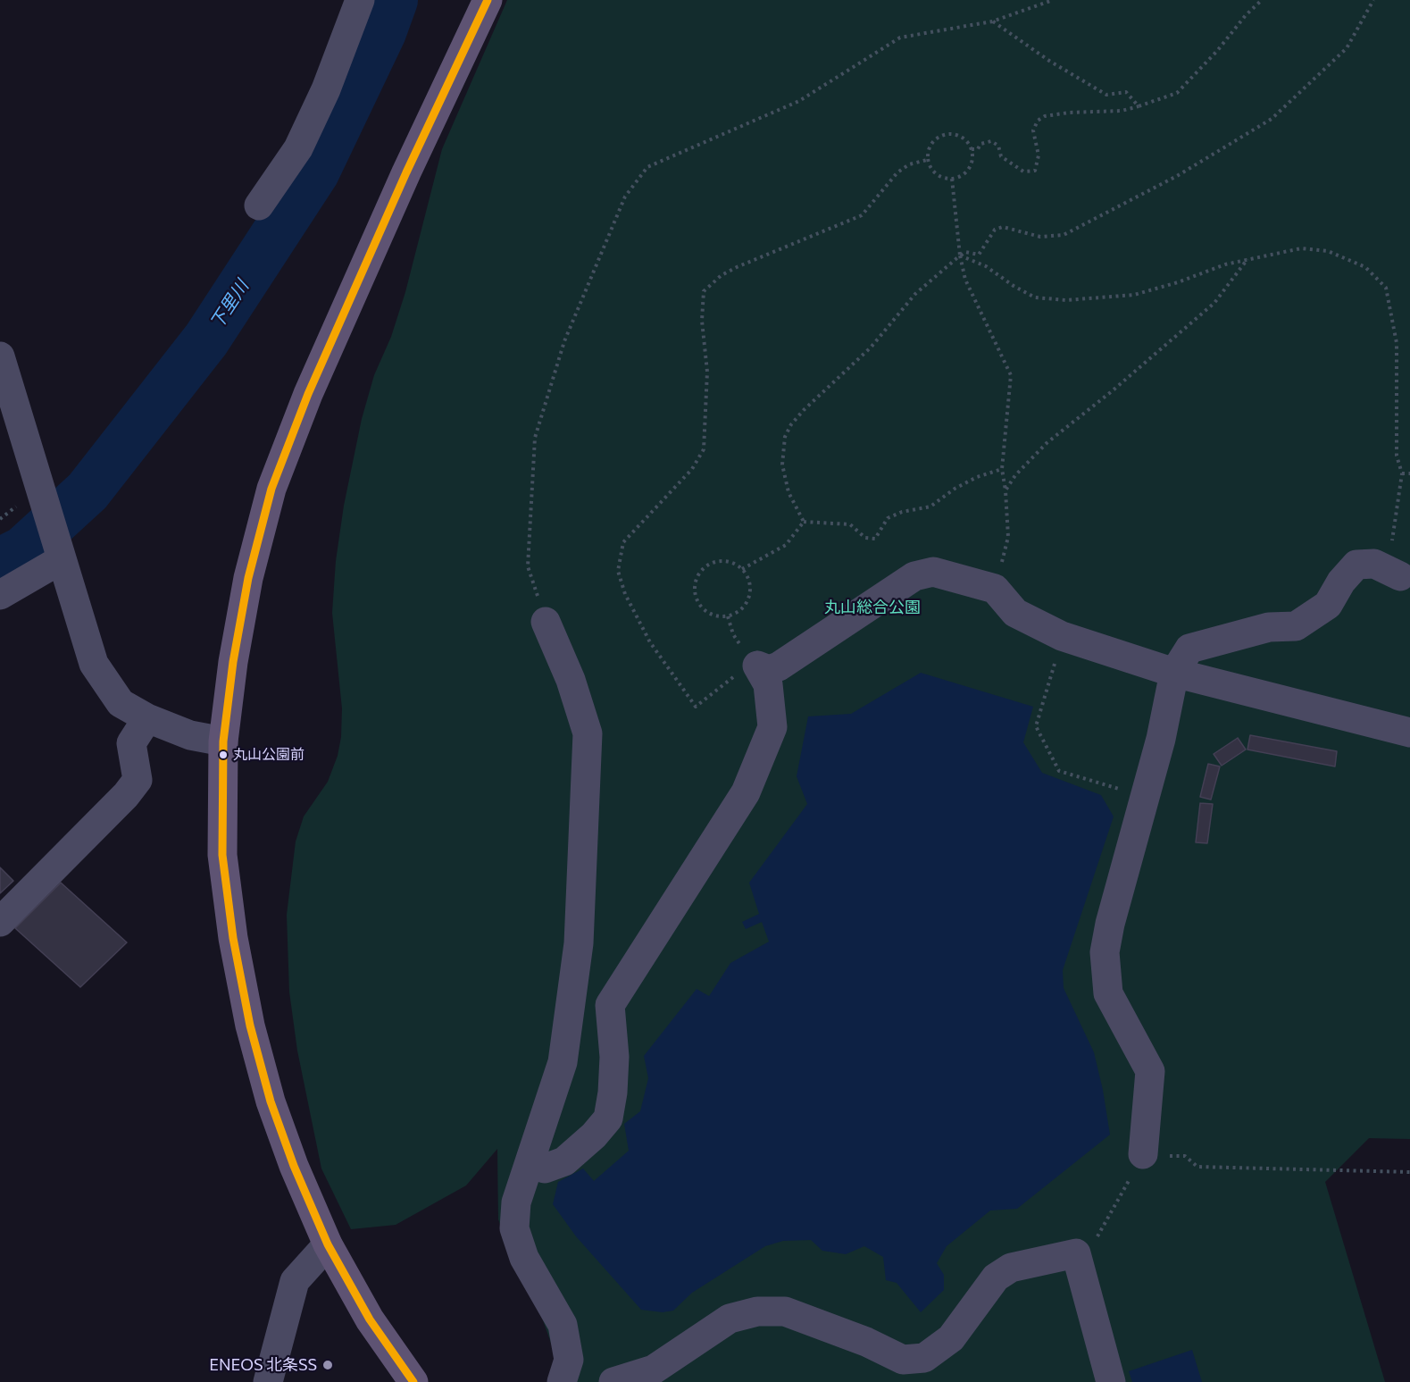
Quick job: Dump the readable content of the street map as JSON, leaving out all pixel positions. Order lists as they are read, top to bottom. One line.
{"water":["下里川"],"parks":["丸山総合公園"],"places":["丸山公園前","ENEOS 北条SS"]}
